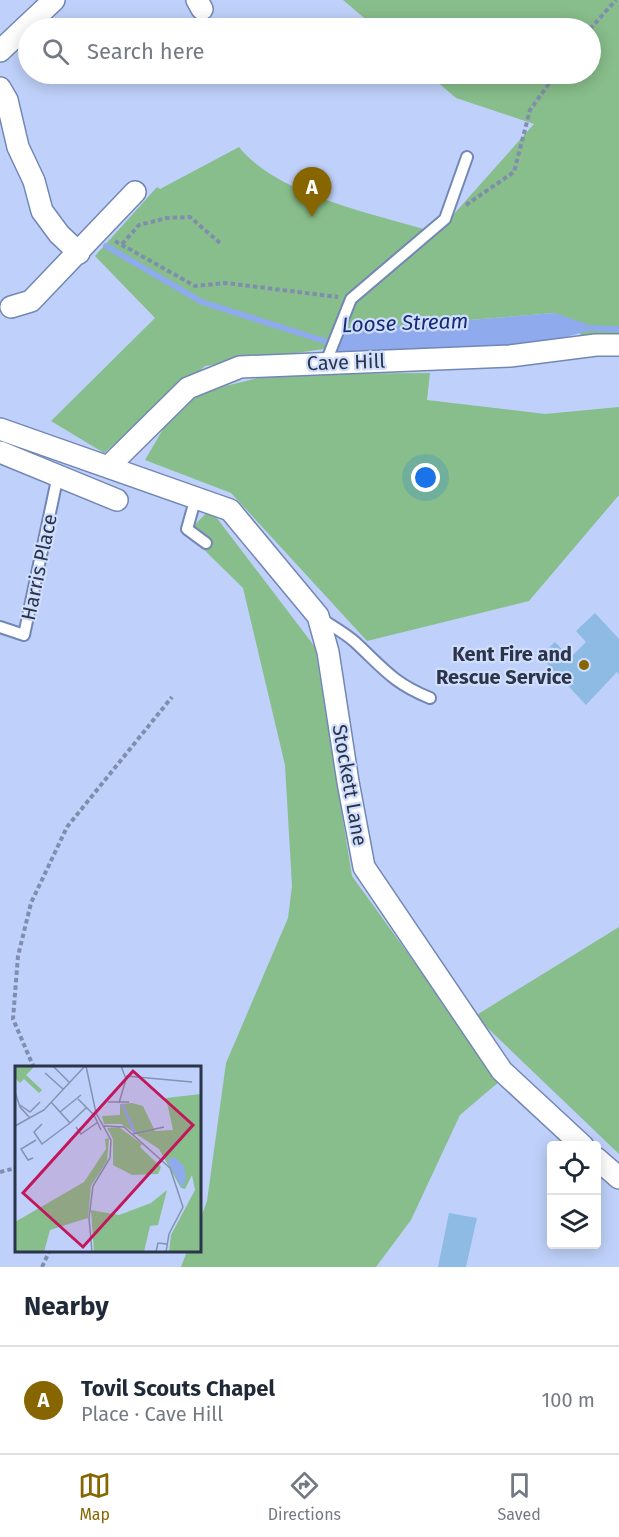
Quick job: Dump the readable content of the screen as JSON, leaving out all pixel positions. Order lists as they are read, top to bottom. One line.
{"streets":{"street":["Cave Hill","Stockett Lane"],"lane":["Harris Place"]},"crossings":[["Cave Hill","Stockett Lane"]],"water":["Loose Stream"],"places":["Kent Fire and Rescue Service"],"page":{"search":"Search here","pins":"A","heading":"Nearby","list":[{"mark":"A","name":"Tovil Scouts Chapel","note":"Place · Cave Hill","value":"100 m"}],"nav":["Map","Directions","Saved"]}}
